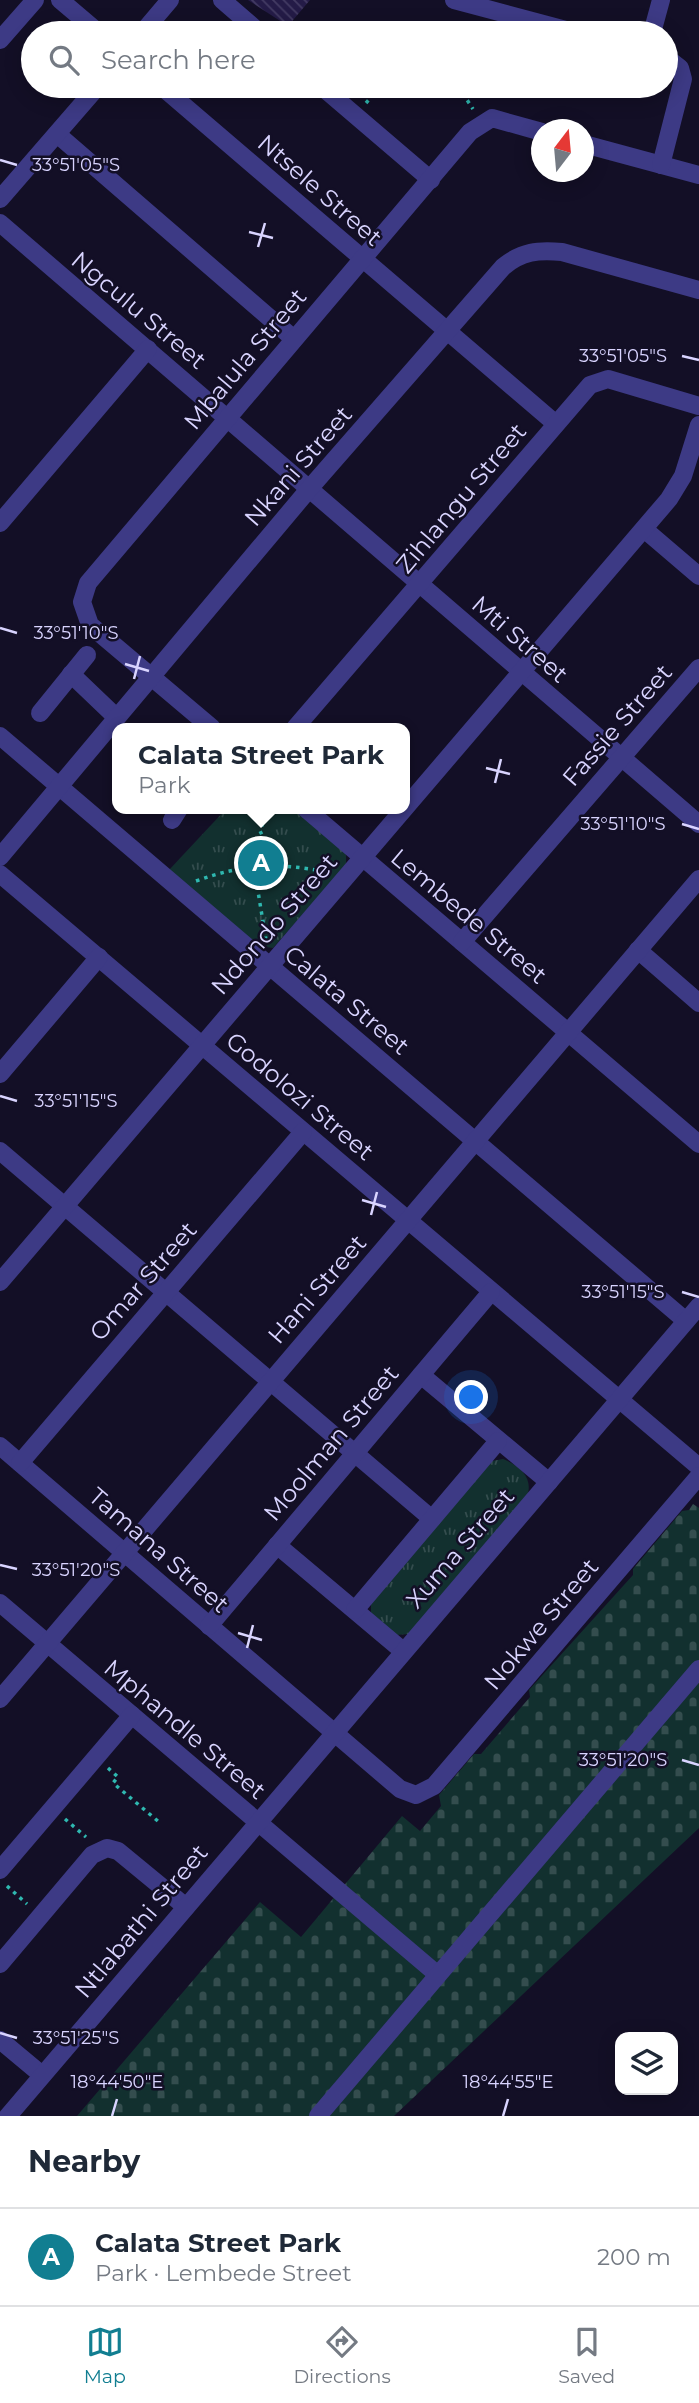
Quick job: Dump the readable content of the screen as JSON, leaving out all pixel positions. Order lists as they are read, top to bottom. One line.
{"streets":{"street":["Ntsele Street","Ngculu Street","Mbalula Street","Nkani Street","Zihlangu Street","Mti Street","Fassie Street","Lembede Street","Ndondo Street","Calata Street","Godolozi Street","Omar Street","Hani Street","Moolman Street","Xuma Street","Tamana Street","Nokwe Street","Mphandle Street","Ntlabathi Street"]},"crossings":[["Ntsele Street","Mbalula Street"],["Ntsele Street","Nkani Street"],["Ntsele Street","Zihlangu Street"],["Ngculu Street","Mbalula Street"],["Ngculu Street","Nkani Street"],["Ngculu Street","Mti Street"],["Mbalula Street","Nkani Street"],["Nkani Street","Mti Street"],["Nkani Street","Calata Street"],["Zihlangu Street","Mti Street"],["Mti Street","Fassie Street"],["Mti Street","Ndondo Street"],["Fassie Street","Lembede Street"],["Lembede Street","Ndondo Street"],["Lembede Street","Hani Street"],["Ndondo Street","Calata Street"],["Ndondo Street","Godolozi Street"],["Calata Street","Hani Street"],["Calata Street","Xuma Street"],["Godolozi Street","Omar Street"],["Godolozi Street","Hani Street"],["Godolozi Street","Moolman Street"],["Godolozi Street","Xuma Street"],["Omar Street","Tamana Street"],["Hani Street","Tamana Street"],["Hani Street","Mphandle Street"],["Moolman Street","Tamana Street"],["Xuma Street","Tamana Street"],["Xuma Street","Mphandle Street"],["Xuma Street","Ntlabathi Street"],["Tamana Street","Nokwe Street"],["Mphandle Street","Ntlabathi Street"]],"north":"top","page":{"search":"Search here","popup":["Calata Street Park","Park"],"pins":"A","heading":"Nearby","list":[{"mark":"A","name":"Calata Street Park","note":"Park · Lembede Street","value":"200 m"}],"nav":["Map","Directions","Saved"]},"coordinates":["33°51'05\"S","33°51'10\"S","33°51'15\"S","33°51'20\"S","33°51'25\"S","18°44'50\"E","18°44'55\"E"]}
